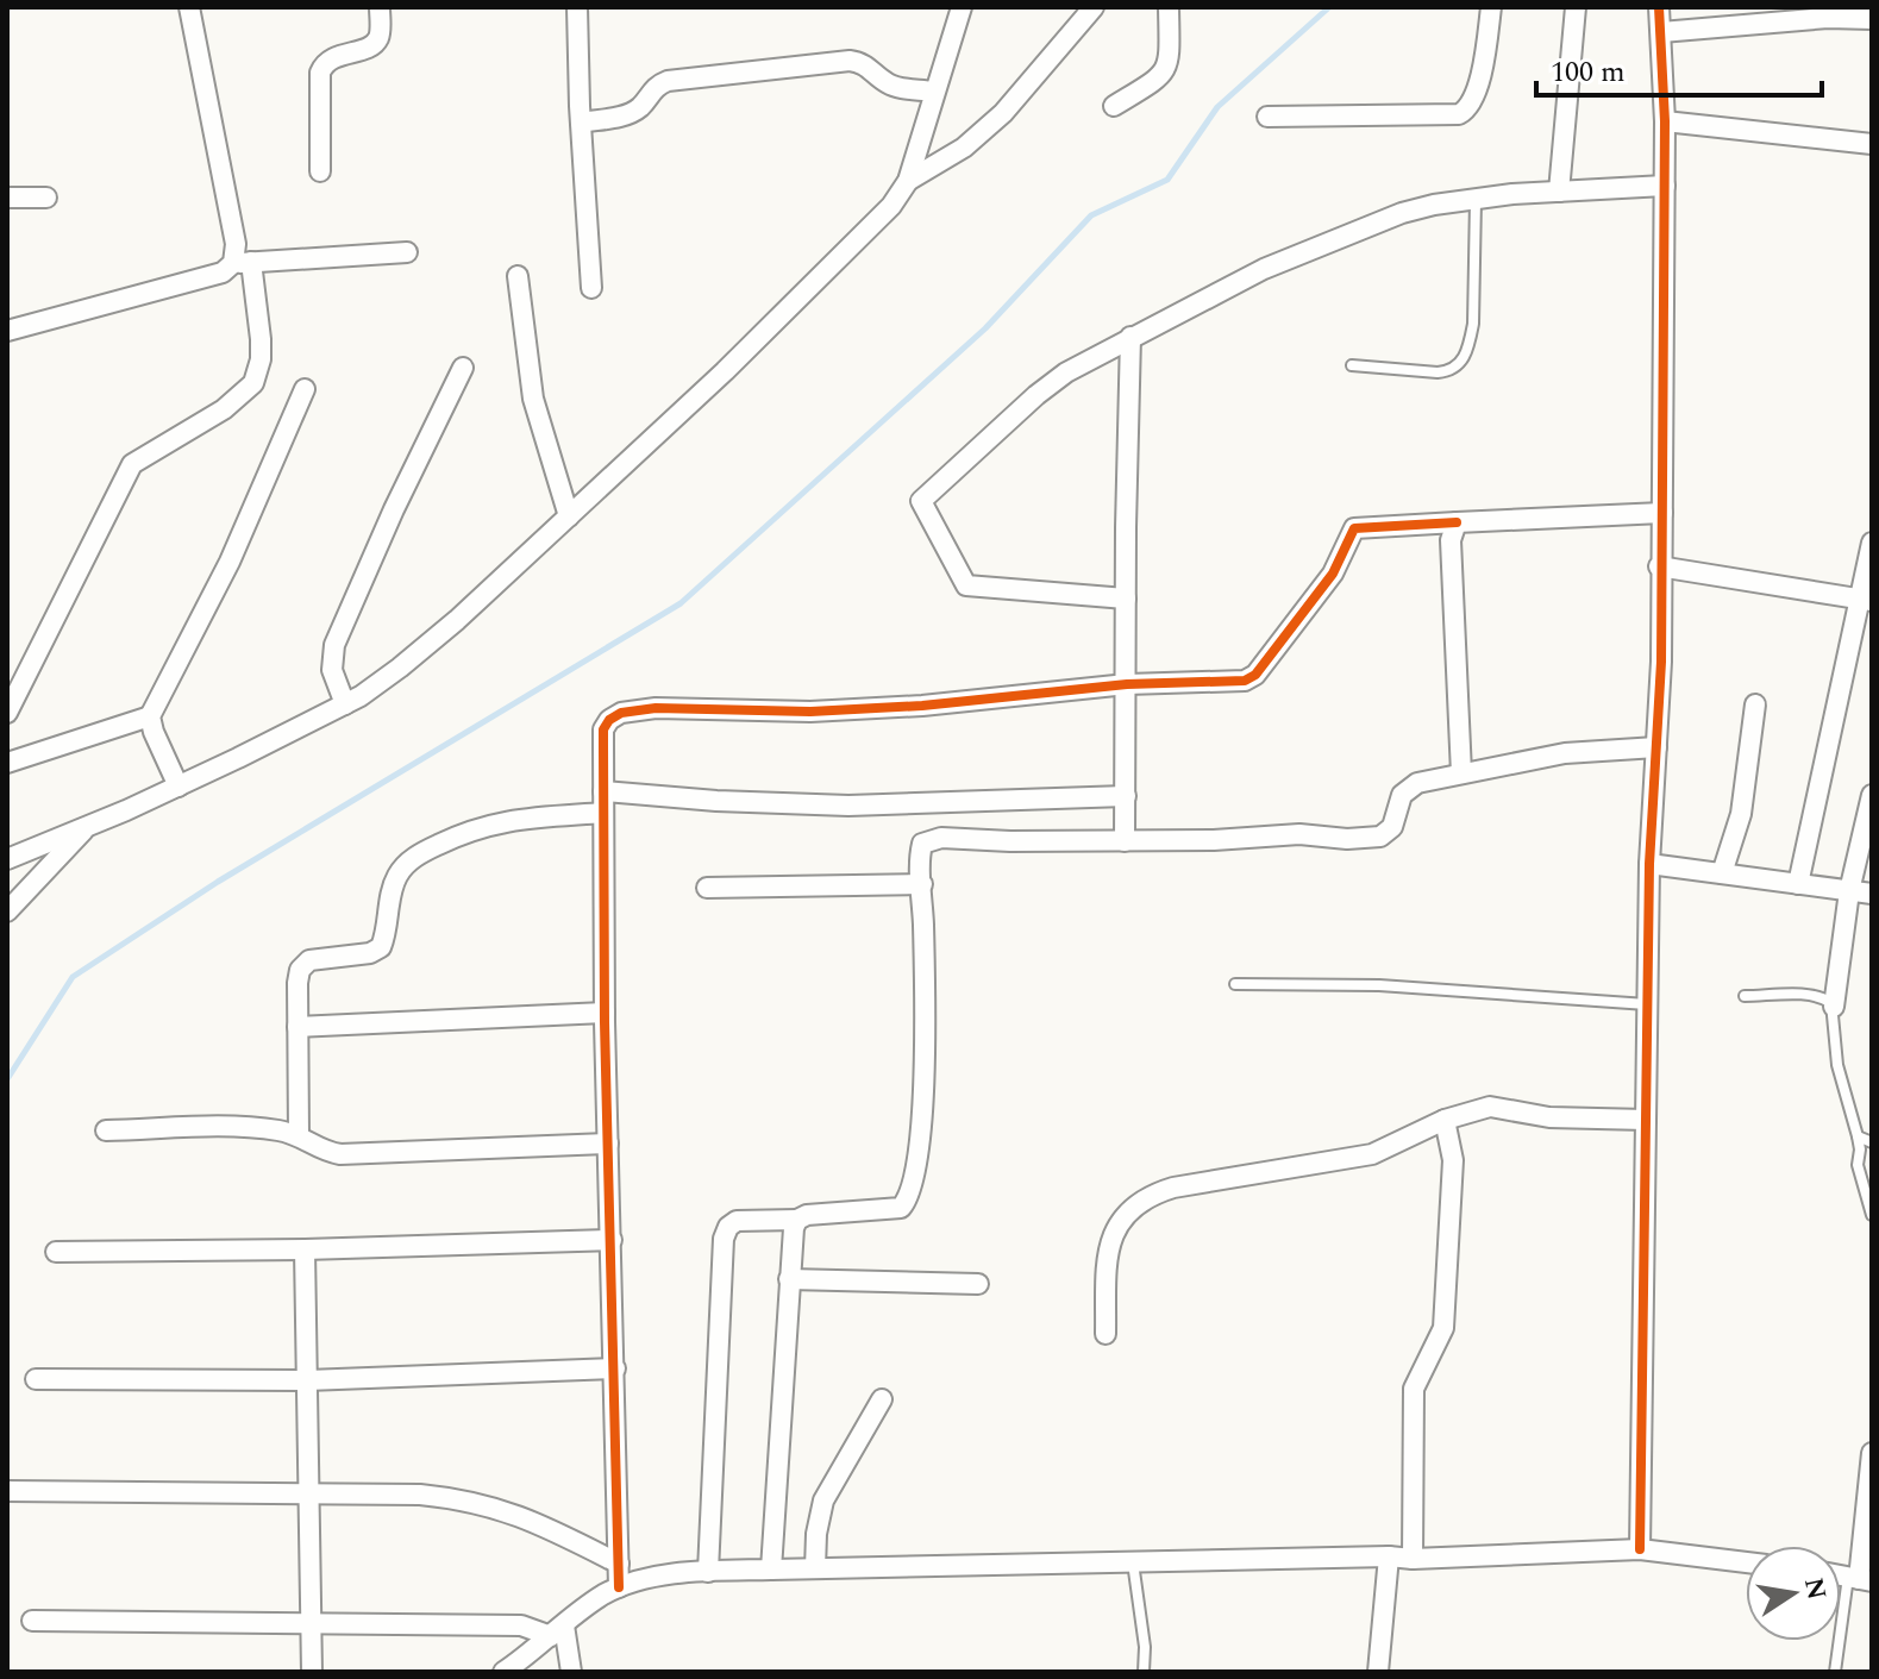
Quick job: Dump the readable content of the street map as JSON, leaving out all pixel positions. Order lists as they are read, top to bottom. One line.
{"scale_bar":"100 m","north":"right"}
